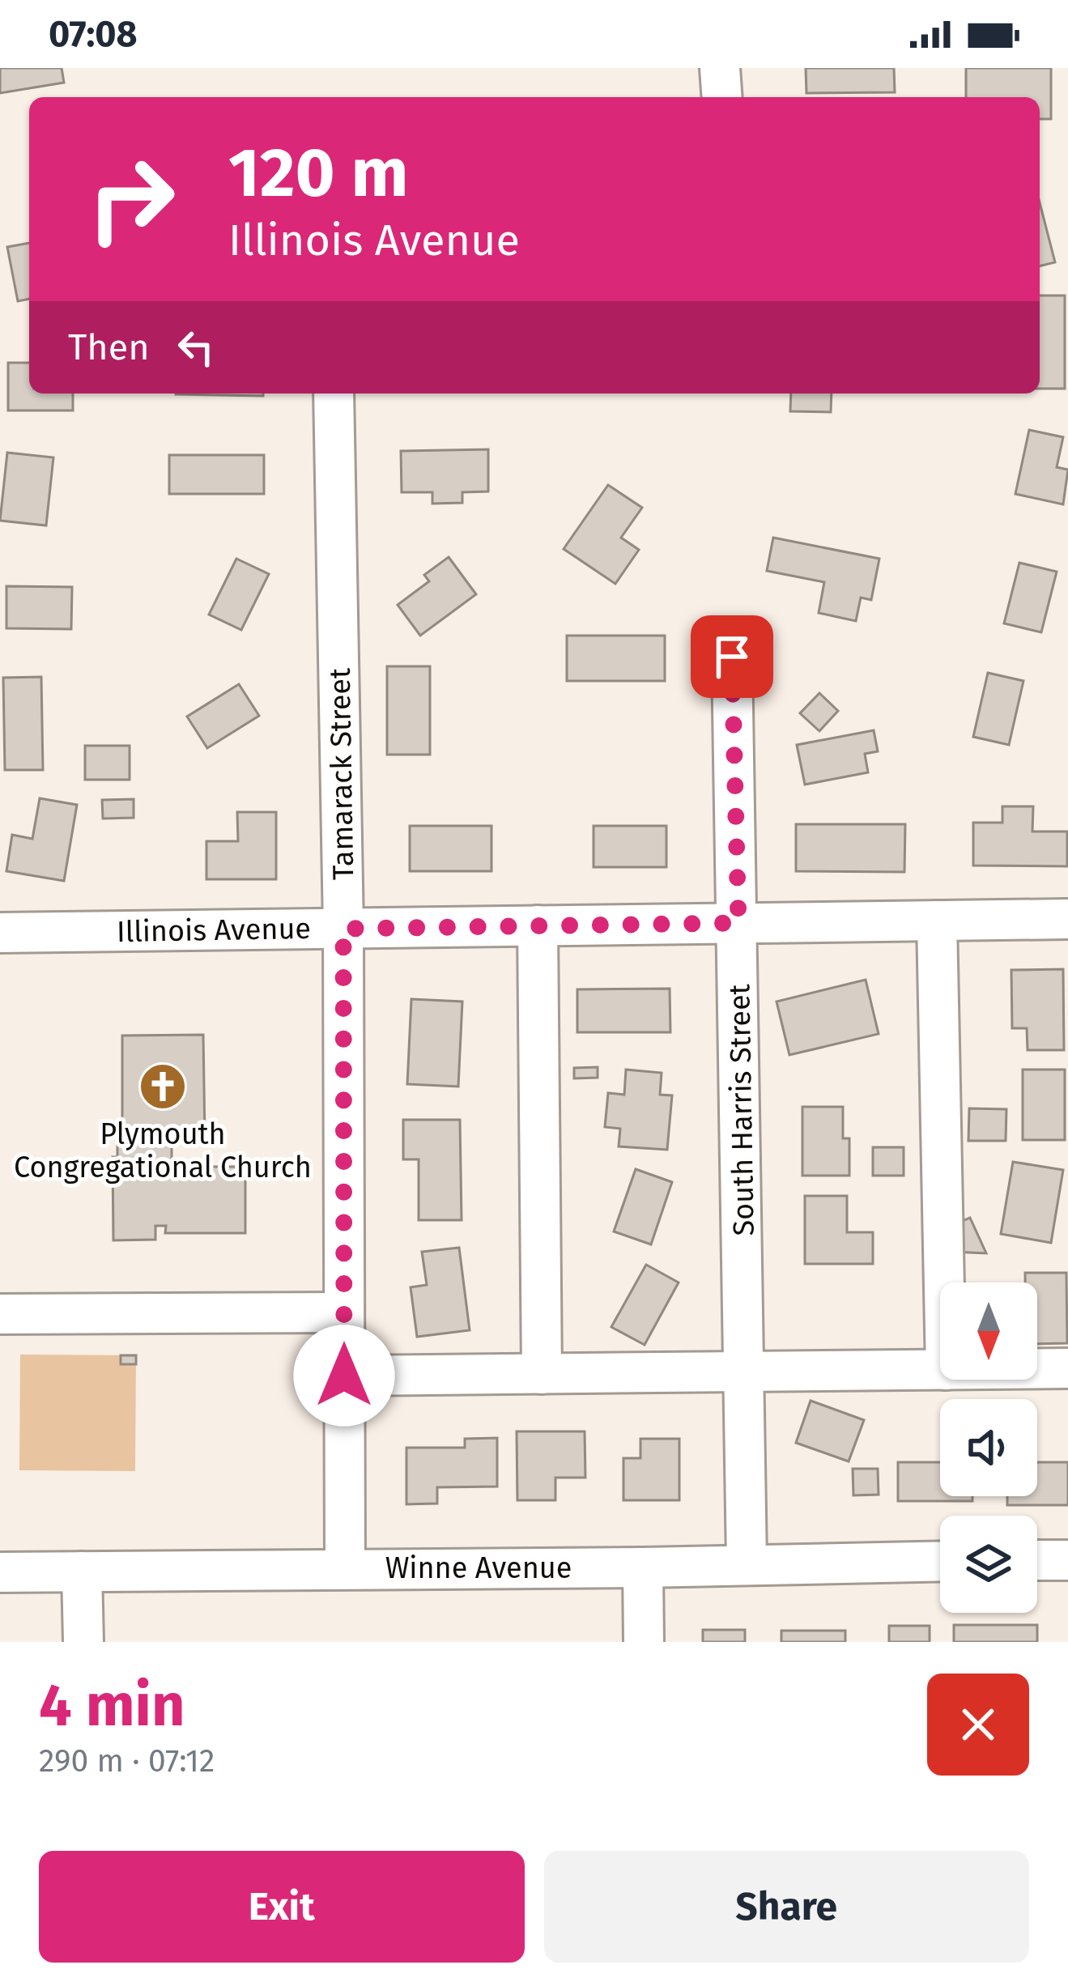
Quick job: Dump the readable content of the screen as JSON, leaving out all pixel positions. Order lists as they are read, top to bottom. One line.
{"streets":{"street":["Tamarack Street","Illinois Avenue","South Harris Street","Winne Avenue"]},"crossings":[["Tamarack Street","Illinois Avenue"],["Tamarack Street","Winne Avenue"],["Illinois Avenue","South Harris Street"],["South Harris Street","Winne Avenue"]],"places":{"church":["Plymouth Congregational Church"]},"north":"bottom","page":{"status":"07:08","turn":["120 m","Illinois Avenue"],"then":"Then","heading":["4 min","290 m · 07:12"],"buttons":["Exit","Share"]}}
